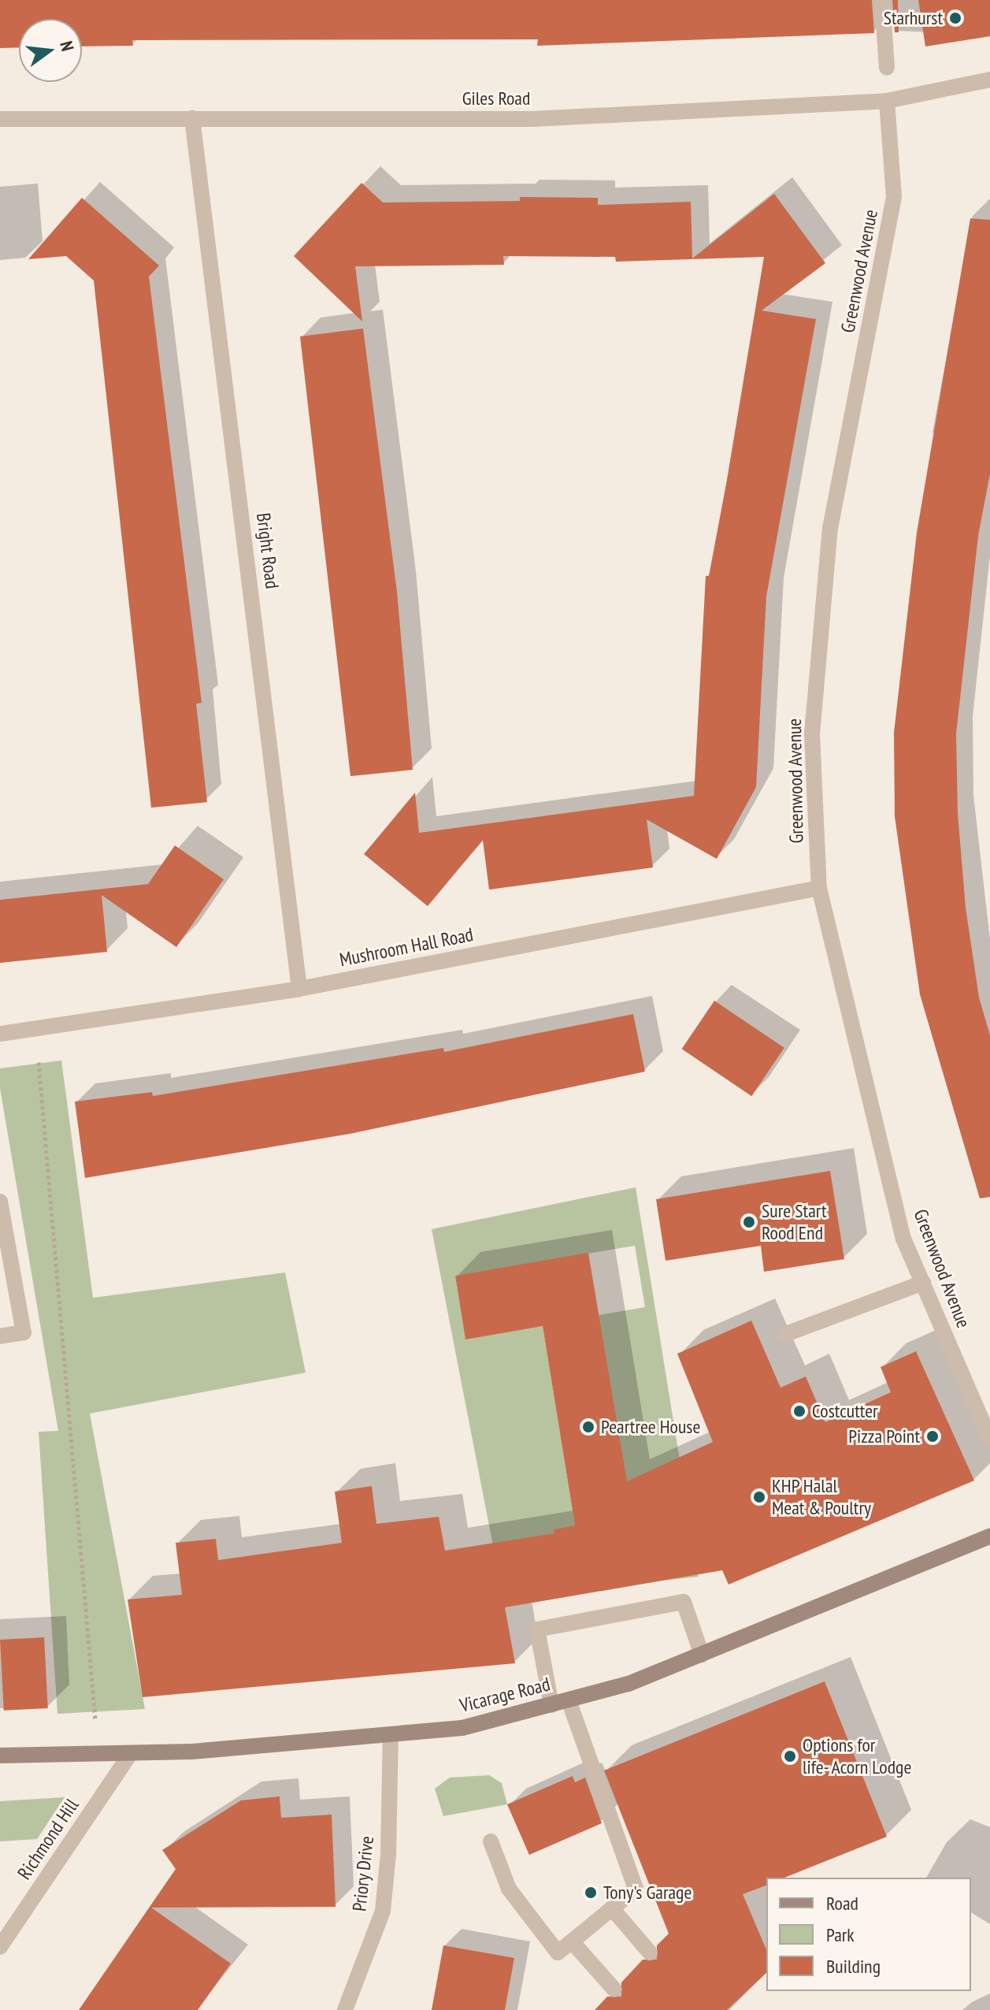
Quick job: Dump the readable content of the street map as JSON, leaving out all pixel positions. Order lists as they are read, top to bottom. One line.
{"streets":{"main road":["Vicarage Road"],"street":["Giles Road","Greenwood Avenue","Bright Road","Mushroom Hall Road","Richmond Hill","Priory Drive"]},"crossings":[["Giles Road","Greenwood Avenue"],["Giles Road","Bright Road"],["Greenwood Avenue","Mushroom Hall Road"],["Bright Road","Mushroom Hall Road"],["Vicarage Road","Richmond Hill"],["Vicarage Road","Priory Drive"]],"places":["Starhurst","Sure Start Rood End","Costcutter","Peartree House","Pizza Point","KHP Halal Meat & Poultry","Options for life- Acorn Lodge","Tony's Garage"],"legend":["Road","Park","Building"],"north":"right"}
